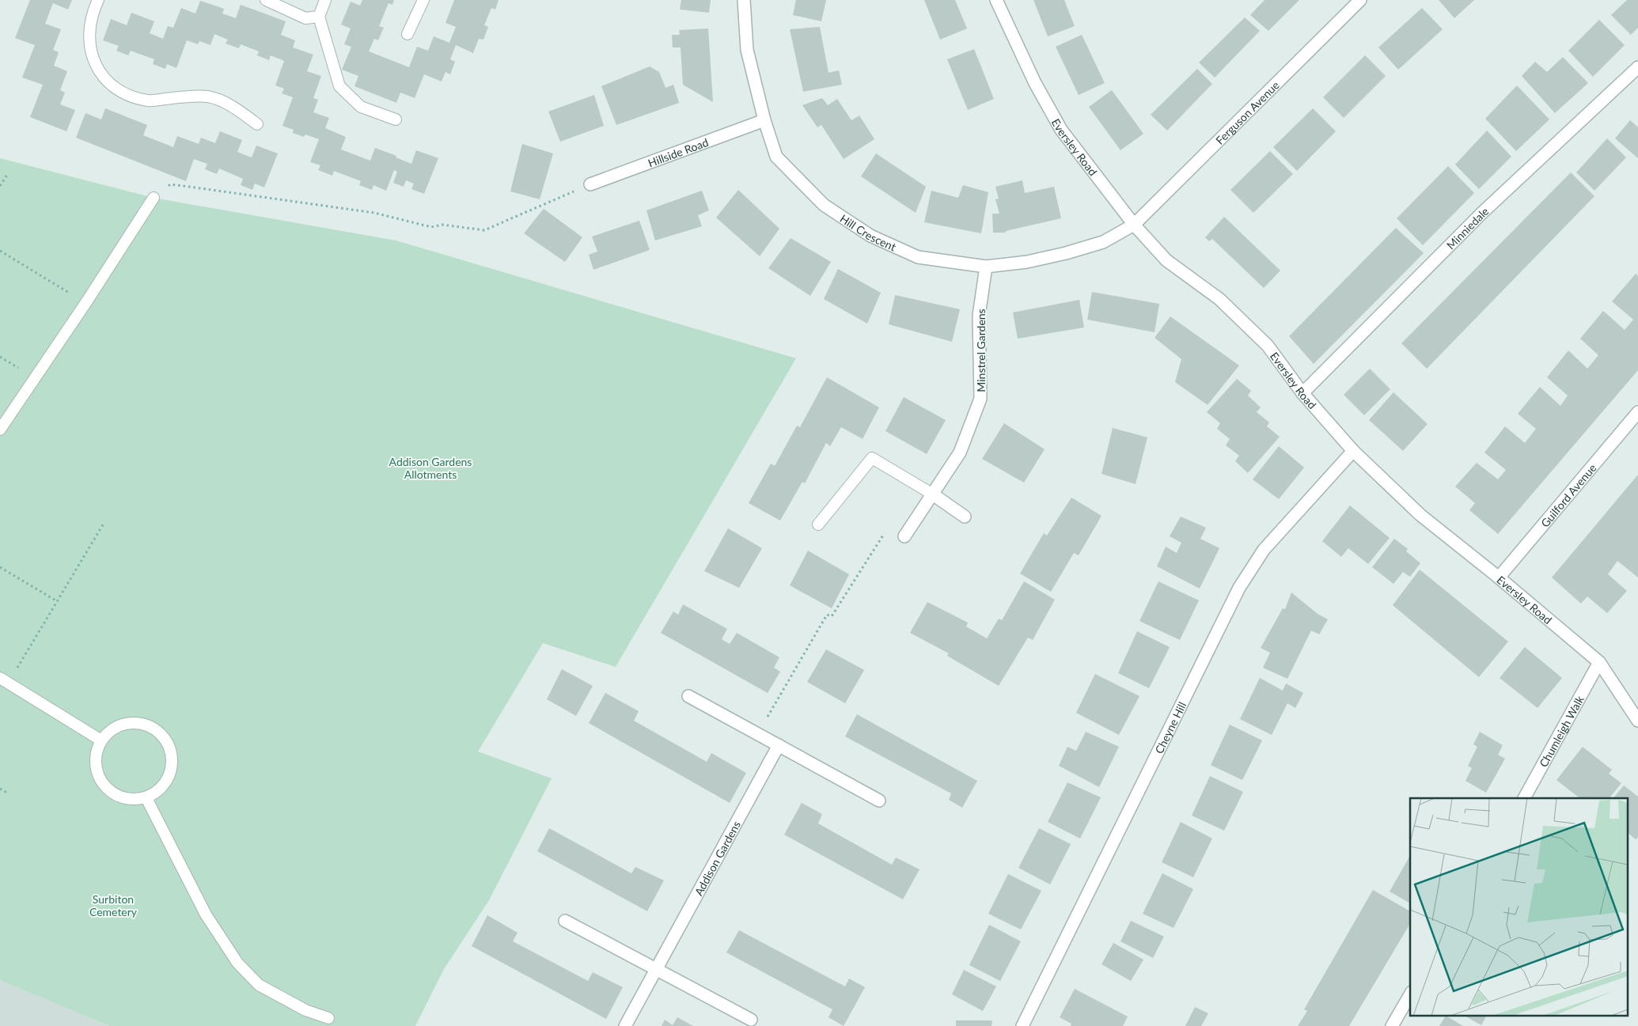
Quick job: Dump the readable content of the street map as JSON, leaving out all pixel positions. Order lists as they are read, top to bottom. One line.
{"streets":{"street":["Ferguson Avenue","Eversley Road","Hillside Road","Minniedale","Hill Crescent","Minstrel Gardens","Guilford Avenue","Cheyne Hill","Chumleigh Walk","Addison Gardens"]},"crossings":[["Ferguson Avenue","Eversley Road"],["Ferguson Avenue","Hill Crescent"],["Eversley Road","Minniedale"],["Eversley Road","Hill Crescent"],["Eversley Road","Guilford Avenue"],["Eversley Road","Cheyne Hill"],["Eversley Road","Chumleigh Walk"],["Hillside Road","Hill Crescent"],["Hill Crescent","Minstrel Gardens"]],"parks":["Addison Gardens Allotments","Surbiton Cemetery"]}
